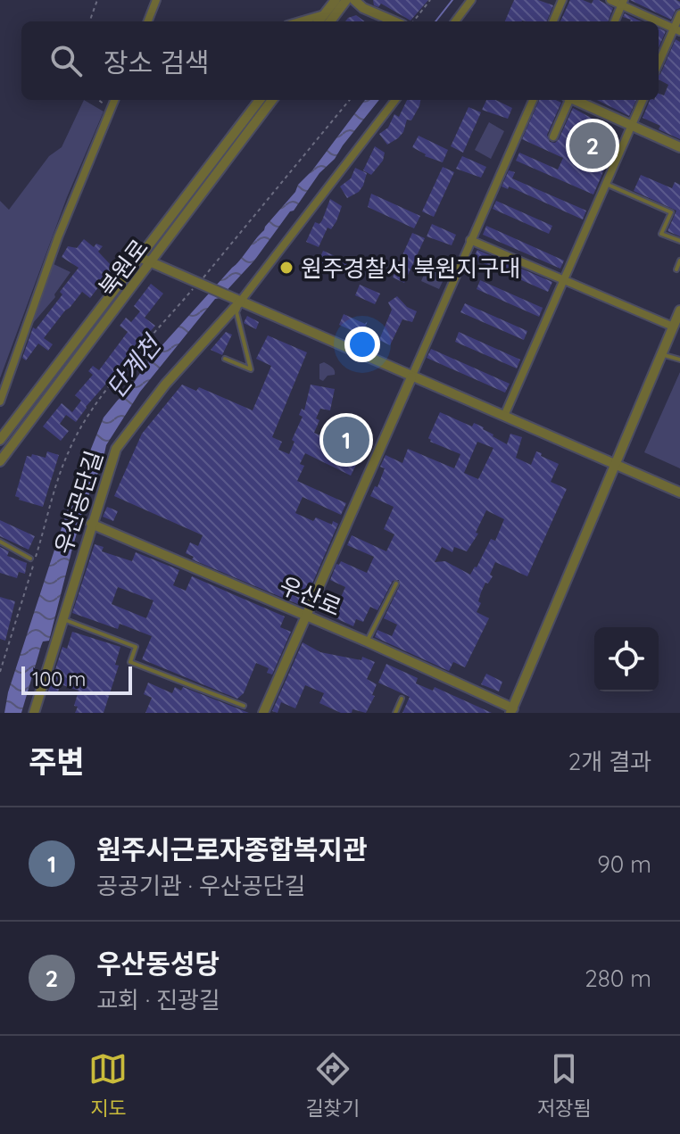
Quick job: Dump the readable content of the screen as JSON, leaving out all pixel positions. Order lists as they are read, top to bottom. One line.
{"streets":{"street":["북원로","우산공단길","우산로"]},"crossings":[["우산공단길","우산로"]],"water":["단계천"],"places":["원주경찰서 북원지구대"],"scale_bar":"100 m","page":{"search":"장소 검색","pins":["2","1"],"scale":"100 m","heading":["주변","2개 결과"],"list":[{"mark":"1","name":"원주시근로자종합복지관","note":"공공기관 · 우산공단길","value":"90 m"},{"mark":"2","name":"우산동성당","note":"교회 · 진광길","value":"280 m"}],"nav":["지도","길찾기","저장됨"]}}
